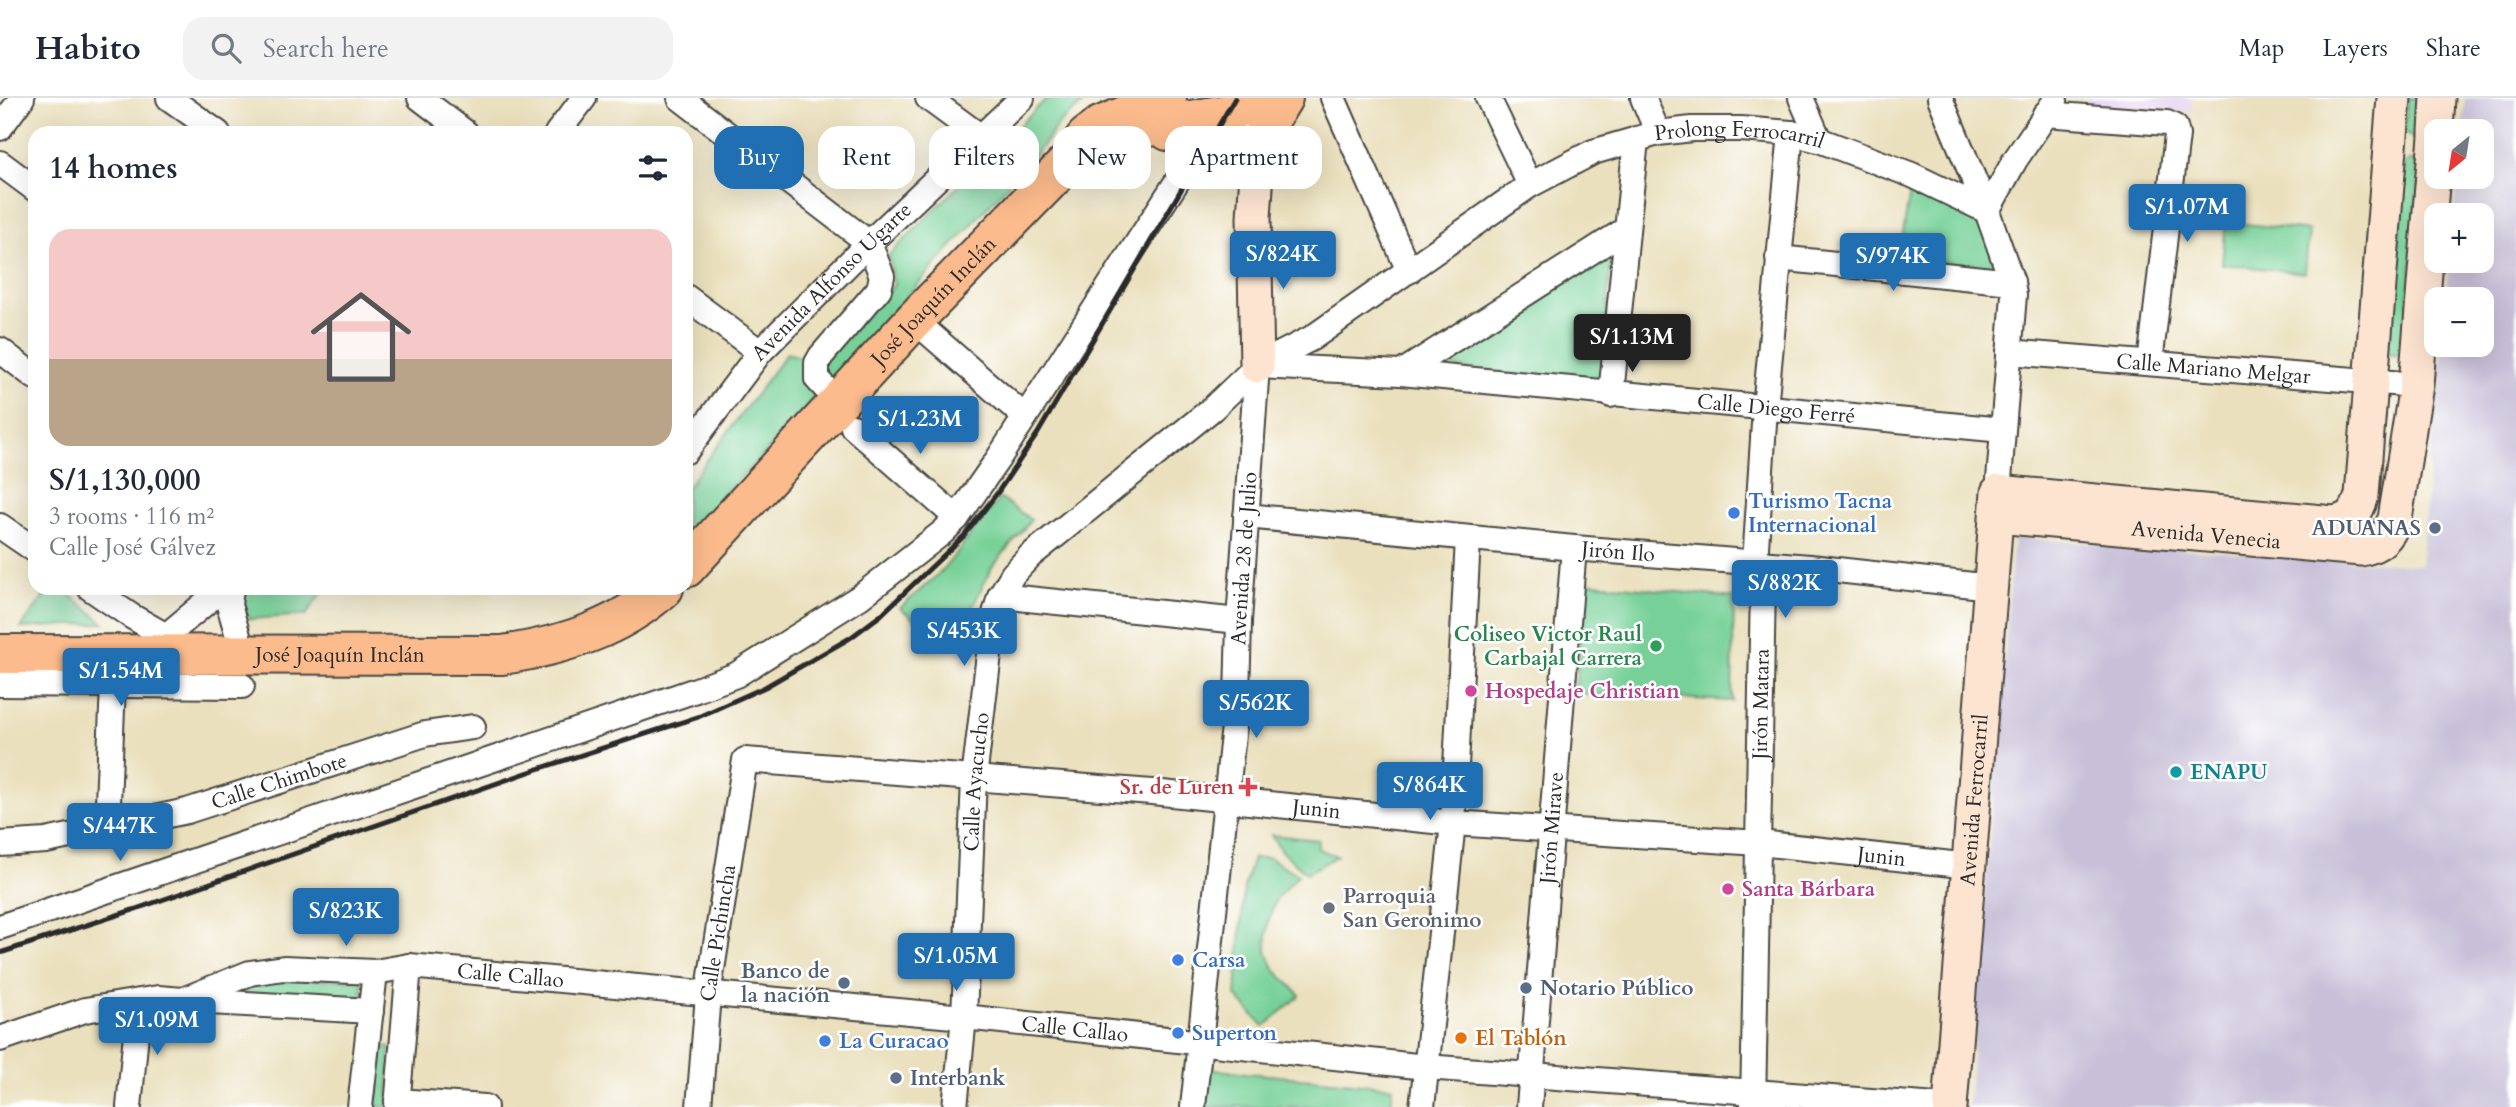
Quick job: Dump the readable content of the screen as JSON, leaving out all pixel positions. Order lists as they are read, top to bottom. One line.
{"streets":{"main road":["José Joaquín Inclán"],"street":["Prolong Ferrocarril","Avenida Alfonso Ugarte","Calle Mariano Melgar","Calle Diego Ferré","Avenida Venecia","Jirón Ilo","Avenida 28 de Julio","Jirón Matara","Calle Chimbote","Calle Ayacucho","Avenida Ferrocarril","Junin","Jirón Mirave","Calle Pichincha","Calle Callao"]},"crossings":[["Prolong Ferrocarril","Calle Diego Ferré"],["Prolong Ferrocarril","Avenida 28 de Julio"],["Prolong Ferrocarril","Jirón Matara"],["Prolong Ferrocarril","Calle Ayacucho"],["José Joaquín Inclán","Avenida 28 de Julio"],["Calle Mariano Melgar","Avenida Venecia"],["Calle Diego Ferré","Avenida 28 de Julio"],["Calle Diego Ferré","Jirón Matara"],["Calle Diego Ferré","Calle Ayacucho"],["Avenida Venecia","Avenida Ferrocarril"],["Jirón Ilo","Avenida 28 de Julio"],["Jirón Ilo","Jirón Matara"],["Jirón Ilo","Avenida Ferrocarril"],["Jirón Ilo","Jirón Mirave"],["Avenida 28 de Julio","Calle Ayacucho"],["Avenida 28 de Julio","Junin"],["Avenida 28 de Julio","Calle Callao"],["Jirón Matara","Junin"],["Jirón Matara","Calle Callao"],["Calle Ayacucho","Junin"],["Calle Ayacucho","Calle Callao"],["Avenida Ferrocarril","Junin"],["Avenida Ferrocarril","Calle Callao"],["Junin","Jirón Mirave"],["Junin","Calle Pichincha"],["Jirón Mirave","Calle Callao"],["Calle Pichincha","Calle Callao"]],"places":{"other":["Turismo Tacna Internacional","ADUANAS","Coliseo Victor Raul Carbajal Carrera","Hospedaje Christian","ENAPU","Santa Bárbara","Parroquia San Geronimo","Carsa","Banco de la nación","Notario Público","Superton","El Tablón","La Curacao","Interbank"],"health":["Sr. de Luren"]},"north":"bottom left","page":{"header":"Habito","search":"Search here","nav":["Map","Layers","Share"],"map_buttons":["+","−"],"chip":["Buy","Rent","Filters","New","Apartment"],"heading":"14 homes","price":["S/1.07M","S/824K","S/974K","S/1.13M","S/1.23M","S/882K","S/453K","S/1.54M","S/562K","S/864K","S/447K","S/823K","S/1.05M","S/1.09M"],"list":[{"name":"S/1,130,000","note":"3 rooms · 116 m² · Calle José Gálvez"}]}}
